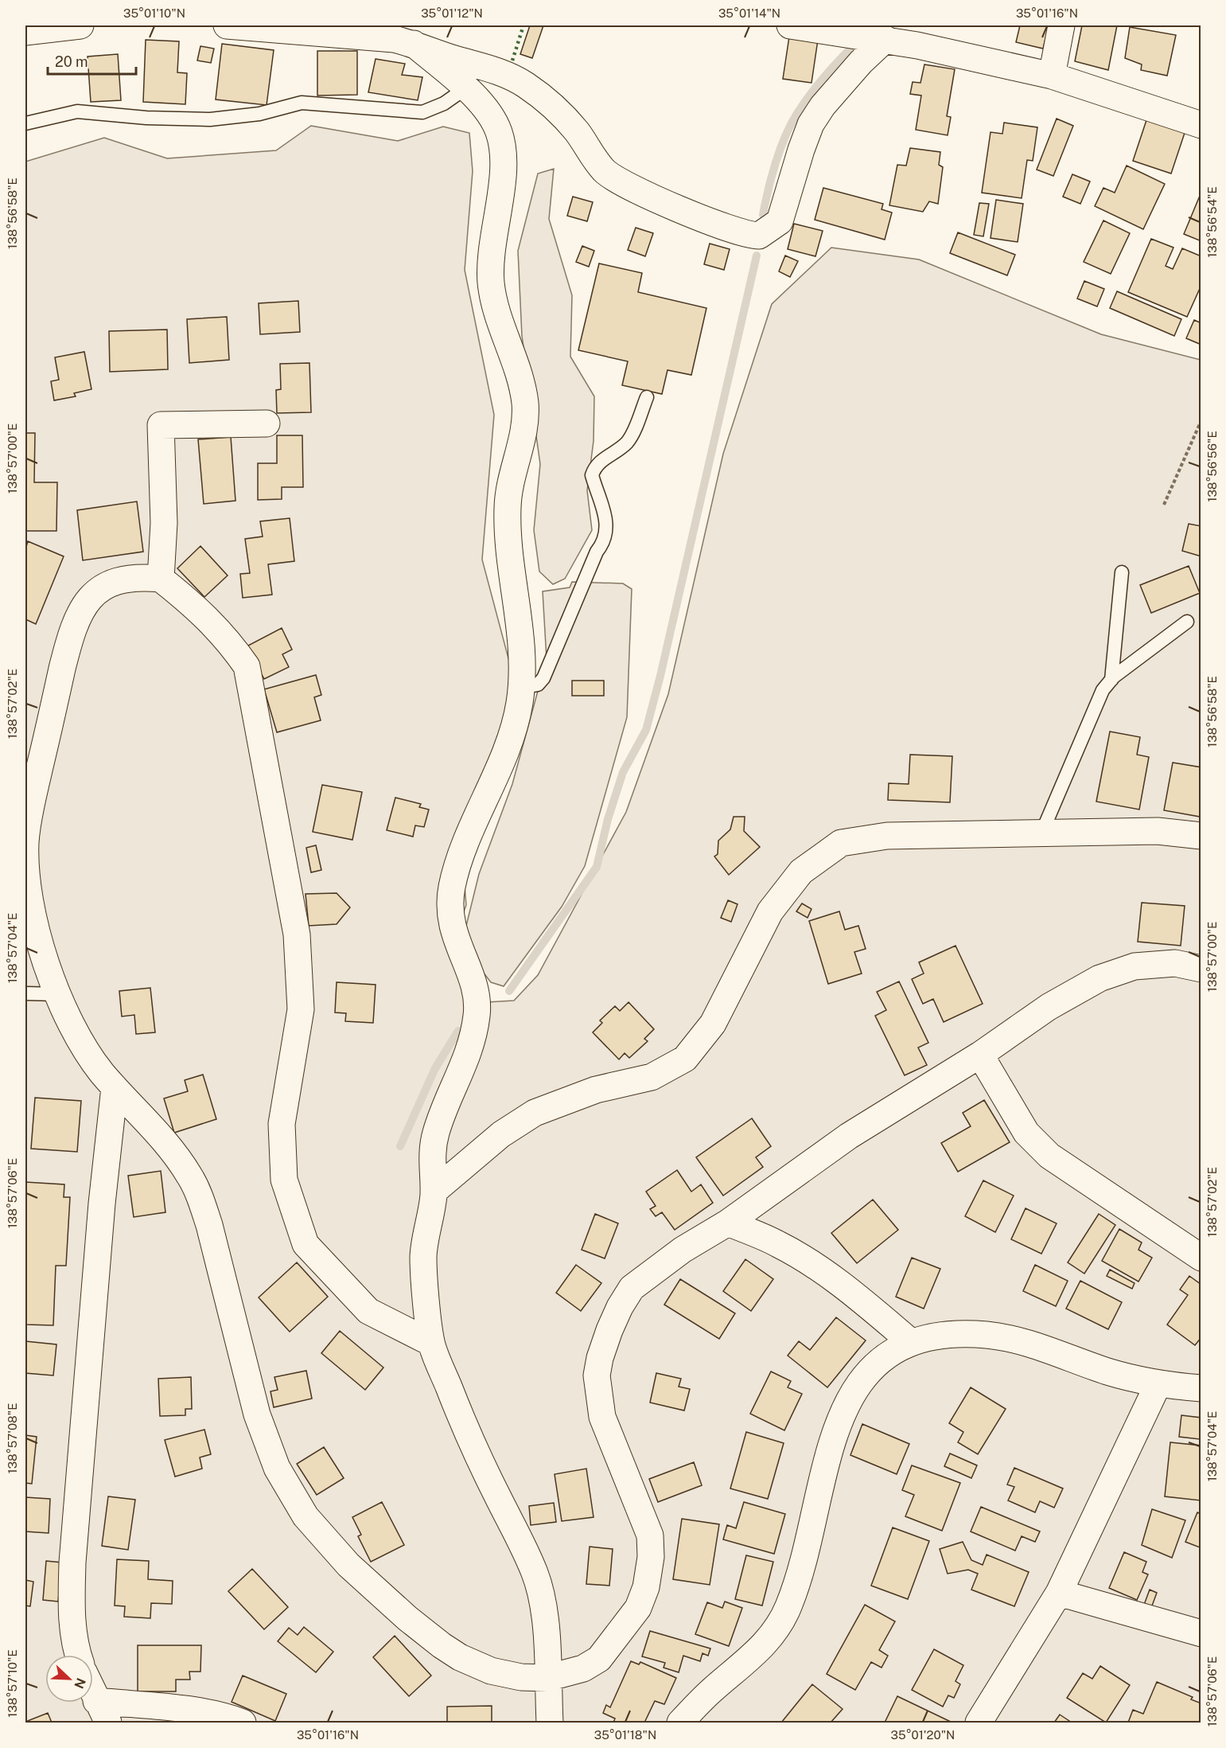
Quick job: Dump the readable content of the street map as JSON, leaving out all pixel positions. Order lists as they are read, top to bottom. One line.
{"scale_bar":"20 m","north":"bottom right","coordinates":["35°01'10\"N","35°01'12\"N","35°01'14\"N","35°01'16\"N","138°56'58\"E","138°56'54\"E","138°57'00\"E","138°56'56\"E","138°57'02\"E","138°57'04\"E","138°57'06\"E","138°57'08\"E","138°57'10\"E","35°01'18\"N","35°01'20\"N"]}
